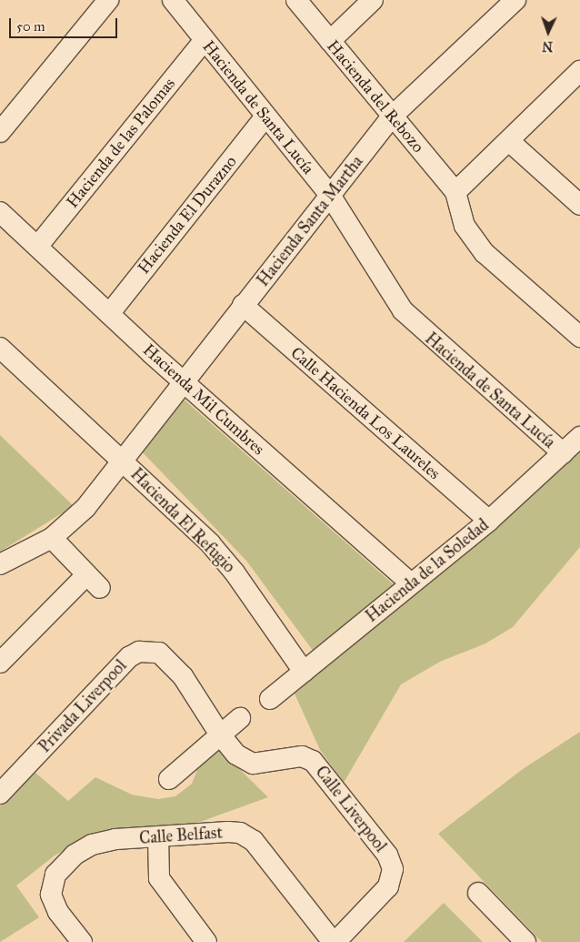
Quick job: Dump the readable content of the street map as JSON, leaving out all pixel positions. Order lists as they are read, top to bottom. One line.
{"streets":{"street":["Hacienda del Rebozo","Hacienda de Santa Lucía","Hacienda de las Palomas","Hacienda El Durazno","Hacienda Santa Martha","Hacienda Mil Cumbres","Calle Hacienda Los Laureles","Hacienda El Refugio","Hacienda de la Soledad","Privada Liverpool","Calle Liverpool","Calle Belfast"]},"crossings":[["Hacienda del Rebozo","Hacienda Santa Martha"],["Hacienda de Santa Lucía","Hacienda de las Palomas"],["Hacienda de Santa Lucía","Hacienda El Durazno"],["Hacienda de Santa Lucía","Hacienda Santa Martha"],["Hacienda de Santa Lucía","Hacienda de la Soledad"],["Hacienda de las Palomas","Hacienda Mil Cumbres"],["Hacienda El Durazno","Hacienda Mil Cumbres"],["Hacienda Santa Martha","Hacienda Mil Cumbres"],["Hacienda Santa Martha","Calle Hacienda Los Laureles"],["Hacienda Santa Martha","Hacienda El Refugio"],["Hacienda Mil Cumbres","Hacienda de la Soledad"],["Calle Hacienda Los Laureles","Hacienda de la Soledad"],["Hacienda El Refugio","Hacienda de la Soledad"],["Privada Liverpool","Calle Liverpool"],["Calle Liverpool","Calle Belfast"]],"scale_bar":"50 m","north":"bottom"}
